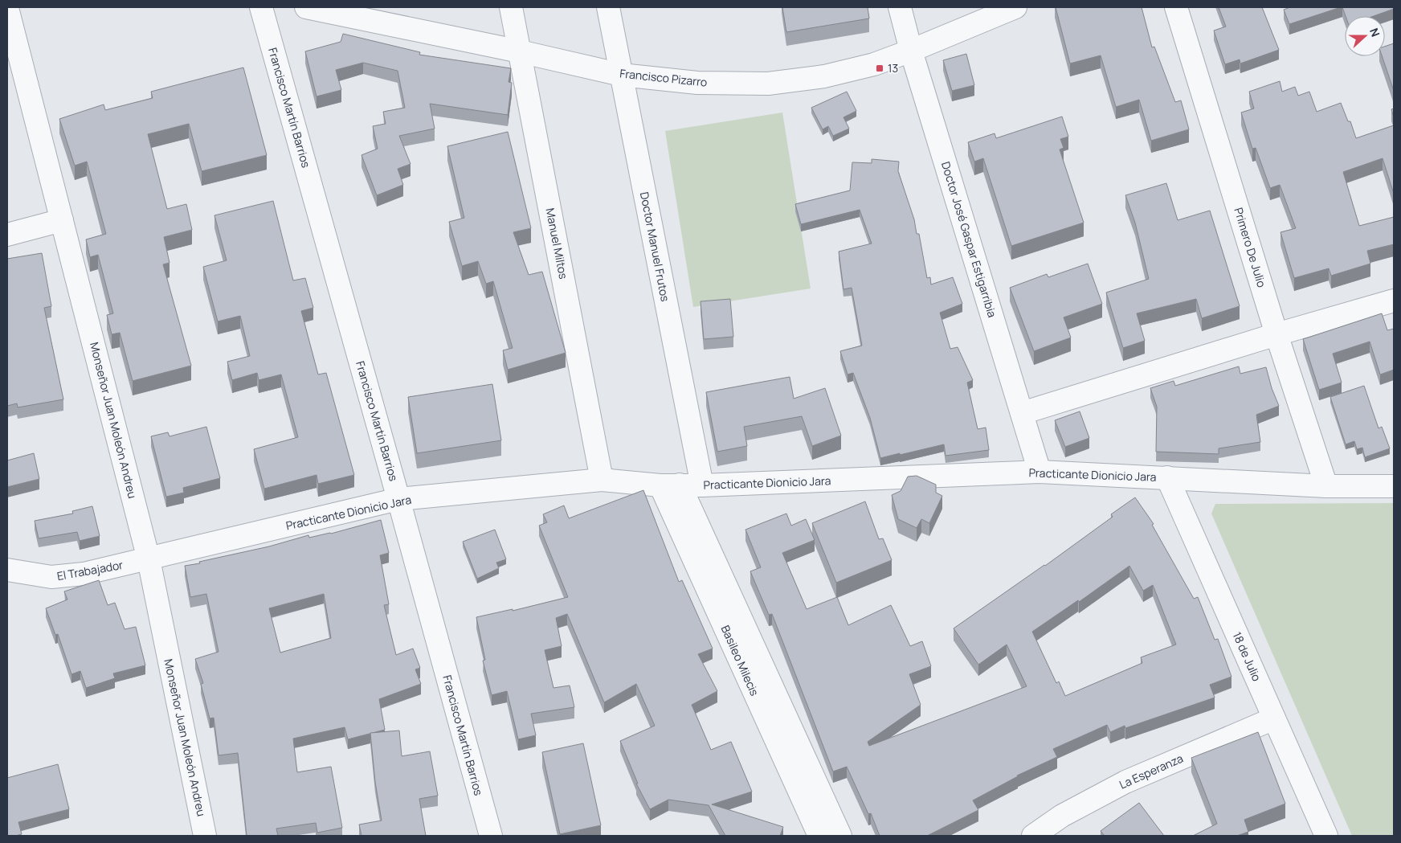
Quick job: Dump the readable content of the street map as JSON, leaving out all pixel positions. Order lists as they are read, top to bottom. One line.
{"streets":{"street":["Francisco Pizarro","Francisco Martín Barrios","Doctor José Gaspar Estigarribia","Manuel Miltos","Doctor Manuel Frutos","Primero De Julio","Monseñor Juan Moleón Andreu","Practicante Dionicio Jara","El Trabajador","18 de Julio","Basileo Milecis","La Esperanza"]},"crossings":[["Francisco Pizarro","Doctor José Gaspar Estigarribia"],["Francisco Pizarro","Manuel Miltos"],["Francisco Pizarro","Doctor Manuel Frutos"],["Francisco Martín Barrios","Practicante Dionicio Jara"],["Doctor José Gaspar Estigarribia","Practicante Dionicio Jara"],["Manuel Miltos","Practicante Dionicio Jara"],["Doctor Manuel Frutos","Practicante Dionicio Jara"],["Primero De Julio","Practicante Dionicio Jara"],["Monseñor Juan Moleón Andreu","Practicante Dionicio Jara"],["Monseñor Juan Moleón Andreu","El Trabajador"],["Practicante Dionicio Jara","El Trabajador"],["Practicante Dionicio Jara","18 de Julio"],["Practicante Dionicio Jara","Basileo Milecis"],["18 de Julio","La Esperanza"]],"places":{"transit":["13"]},"north":"right"}
